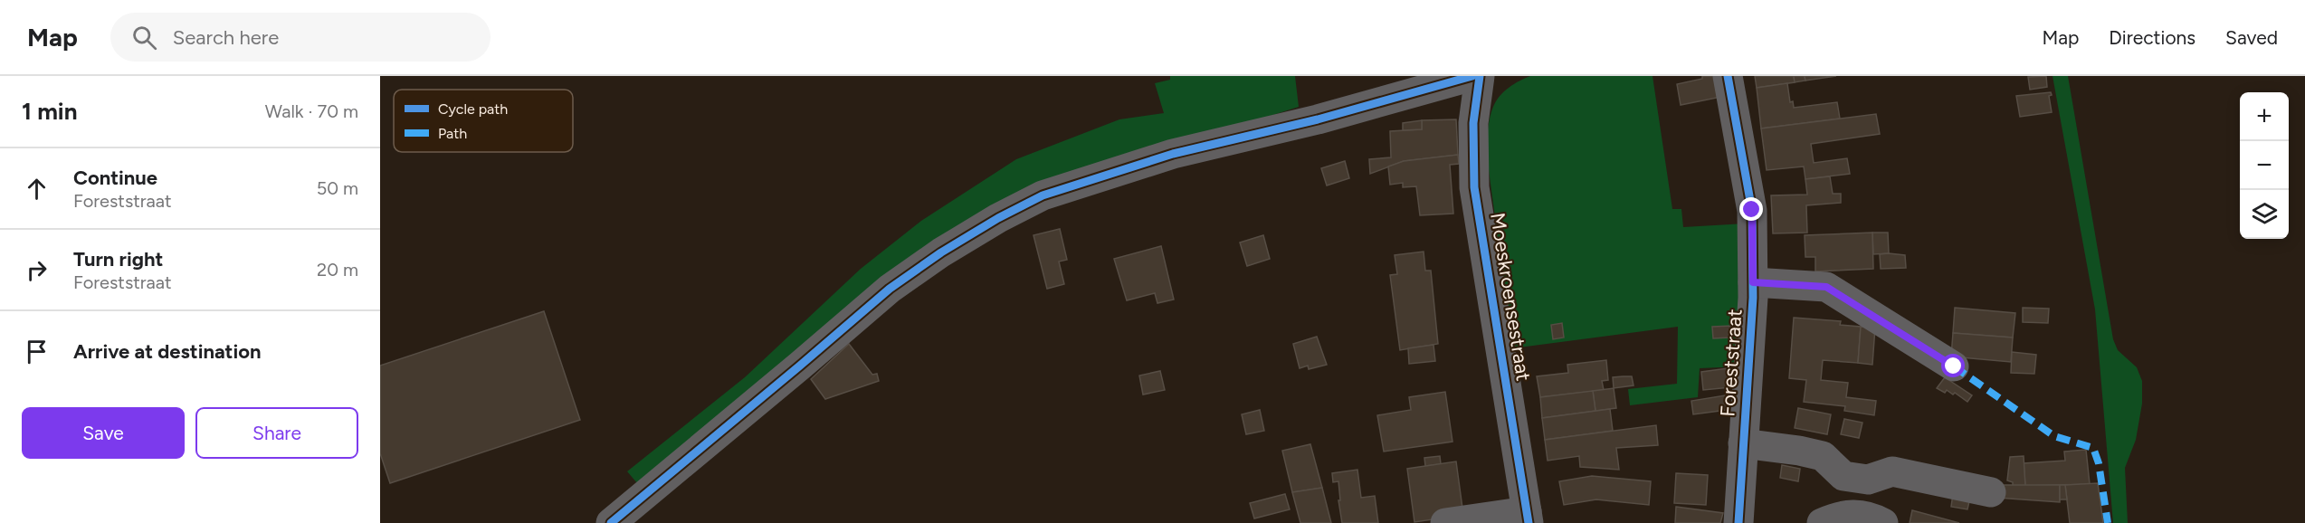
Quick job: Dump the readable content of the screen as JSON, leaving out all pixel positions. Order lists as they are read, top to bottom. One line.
{"streets":{"street":["Moeskroensestraat","Foreststraat"]},"legend":["Cycle path","Path"],"page":{"header":"Map","search":"Search here","nav":["Map","Directions","Saved"],"heading":["1 min","Walk · 70 m"],"map_buttons":["+","−"],"list":[["Continue","Foreststraat","50 m"],["Turn right","Foreststraat","20 m"],"Arrive at destination"],"buttons":["Save","Share"]}}
